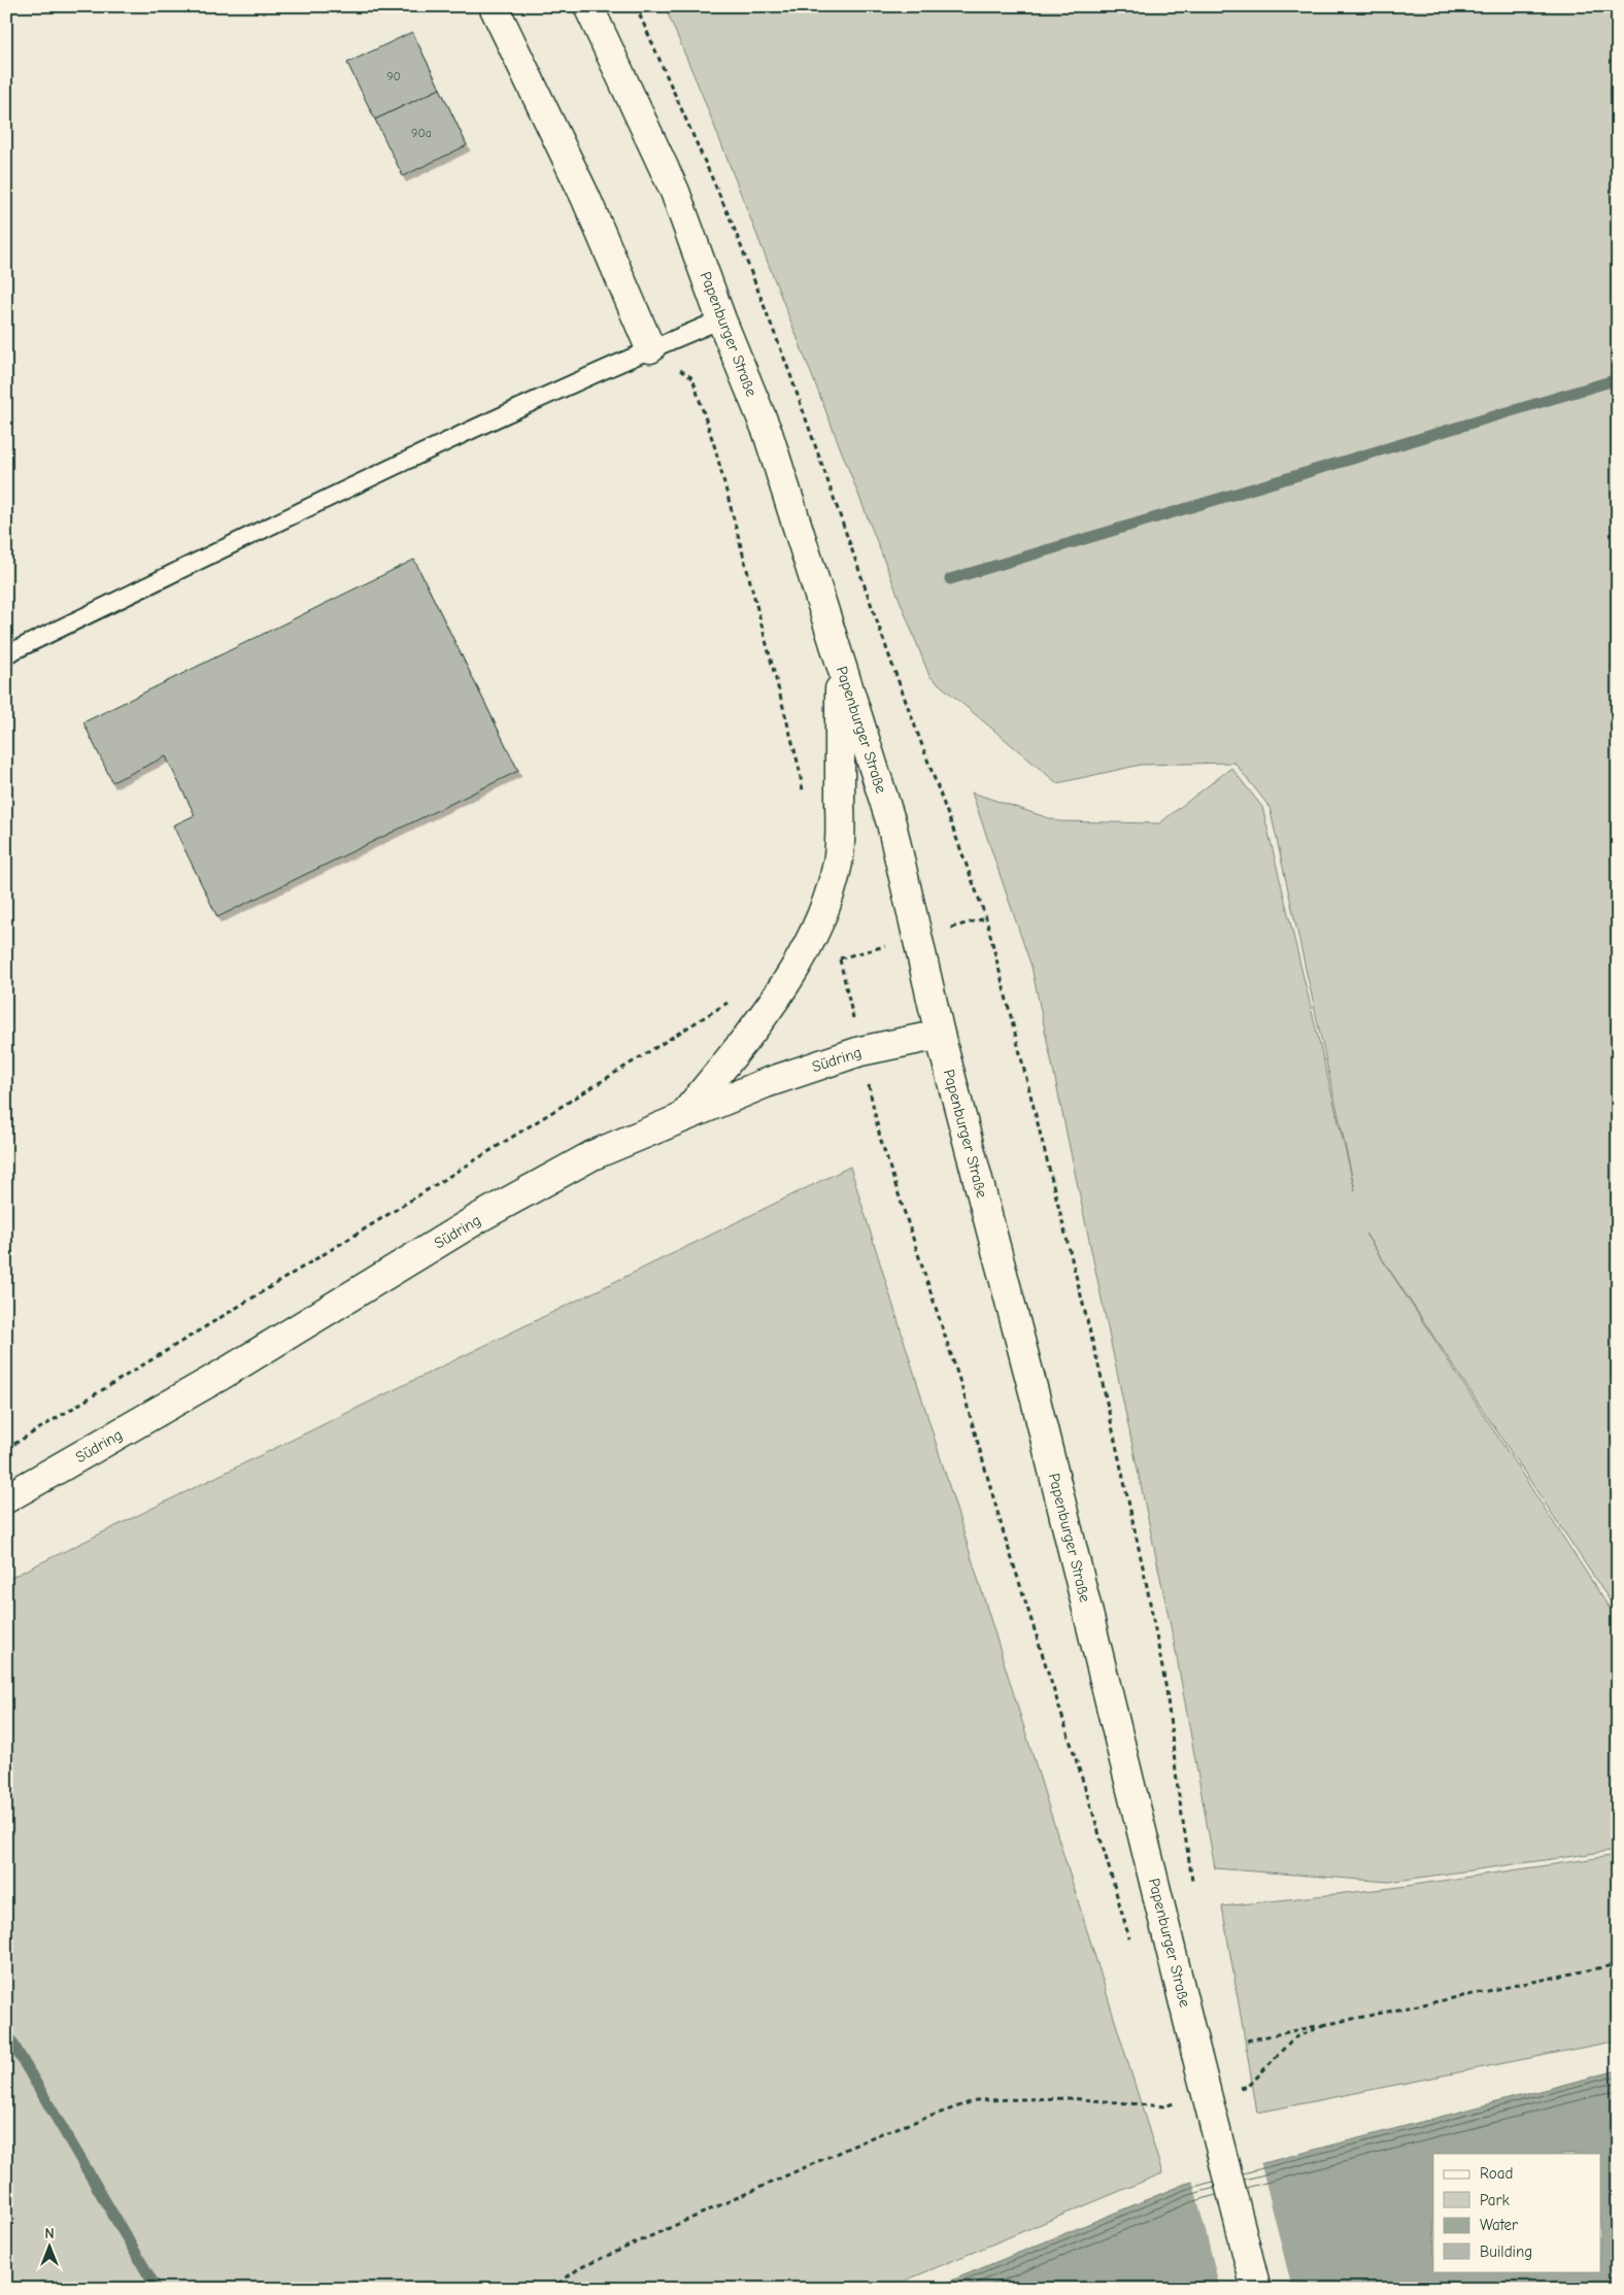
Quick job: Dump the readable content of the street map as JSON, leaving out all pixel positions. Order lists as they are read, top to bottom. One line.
{"streets":{"main road":["Papenburger Straße","Südring"]},"crossings":[["Papenburger Straße","Südring"]],"house_numbers":["90","90a"],"legend":["Road","Park","Water","Building"],"north":"top"}
